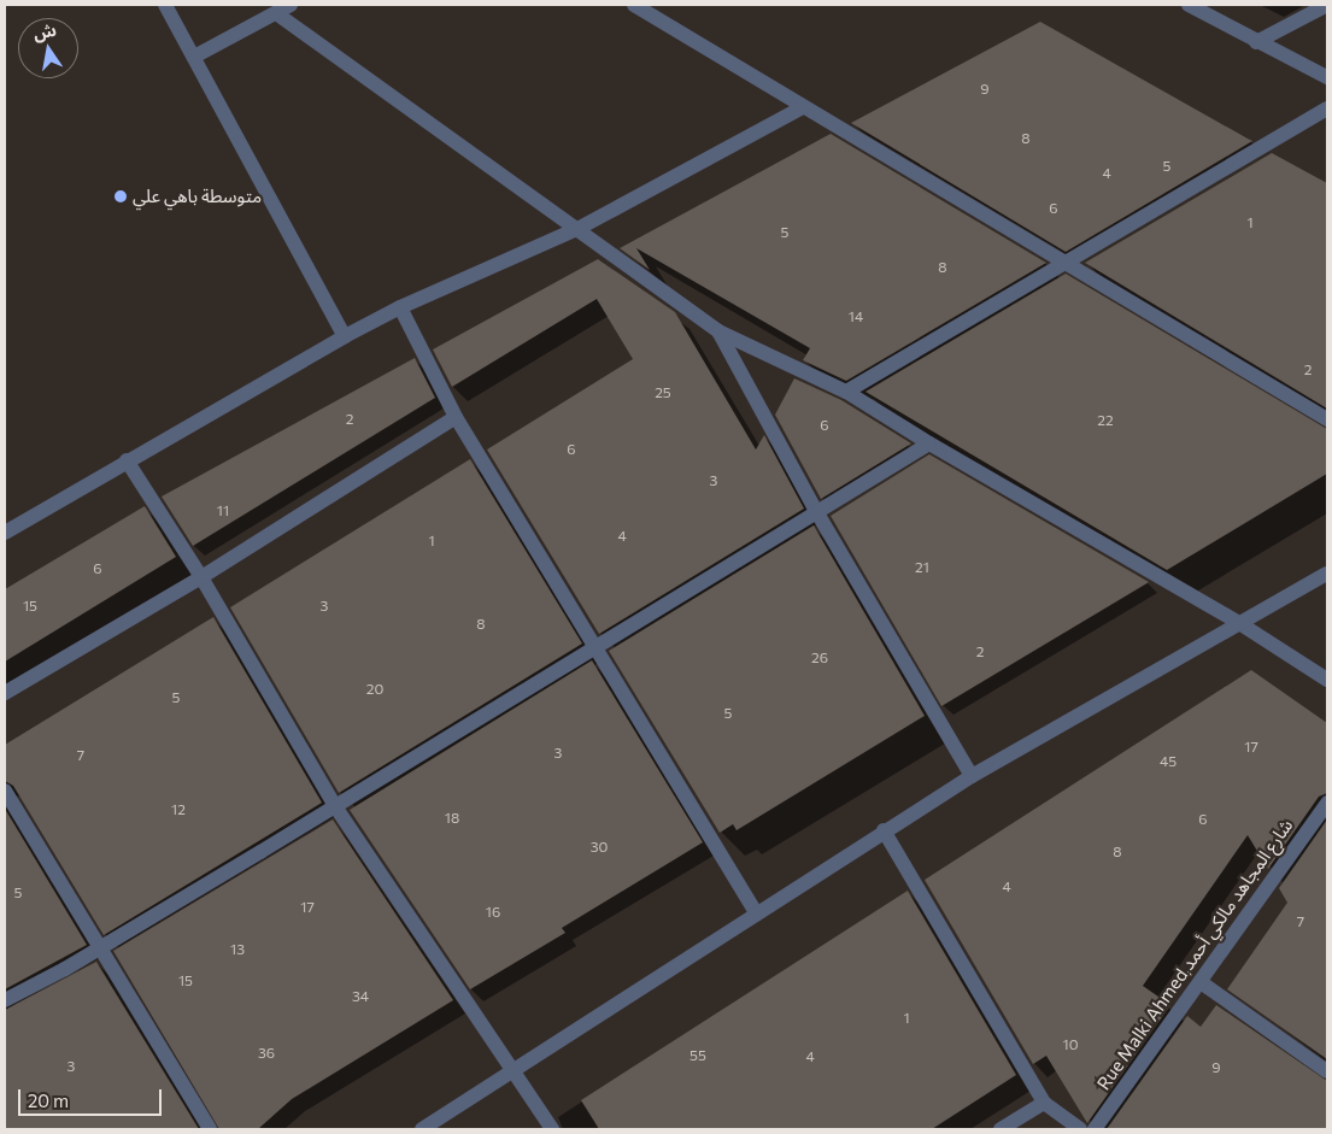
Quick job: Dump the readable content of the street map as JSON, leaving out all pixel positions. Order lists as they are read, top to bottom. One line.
{"streets":{"street":["Rue Malki Ahmed,شارع المجاهد مالكي أحمد"]},"places":["متوسطة باهي علي"],"house_numbers":["9","8","5","4","6","1","5","8","14","2","25","2","22","6","6","3","11","4","1","21","6","15","3","8","2","26","20","5","5","17","3","7","45","12","18","6","30","8","4","5","17","16","7","13","15","34","1","10","36","55","4","3","9"],"scale_bar":"20 m","north":"top"}
